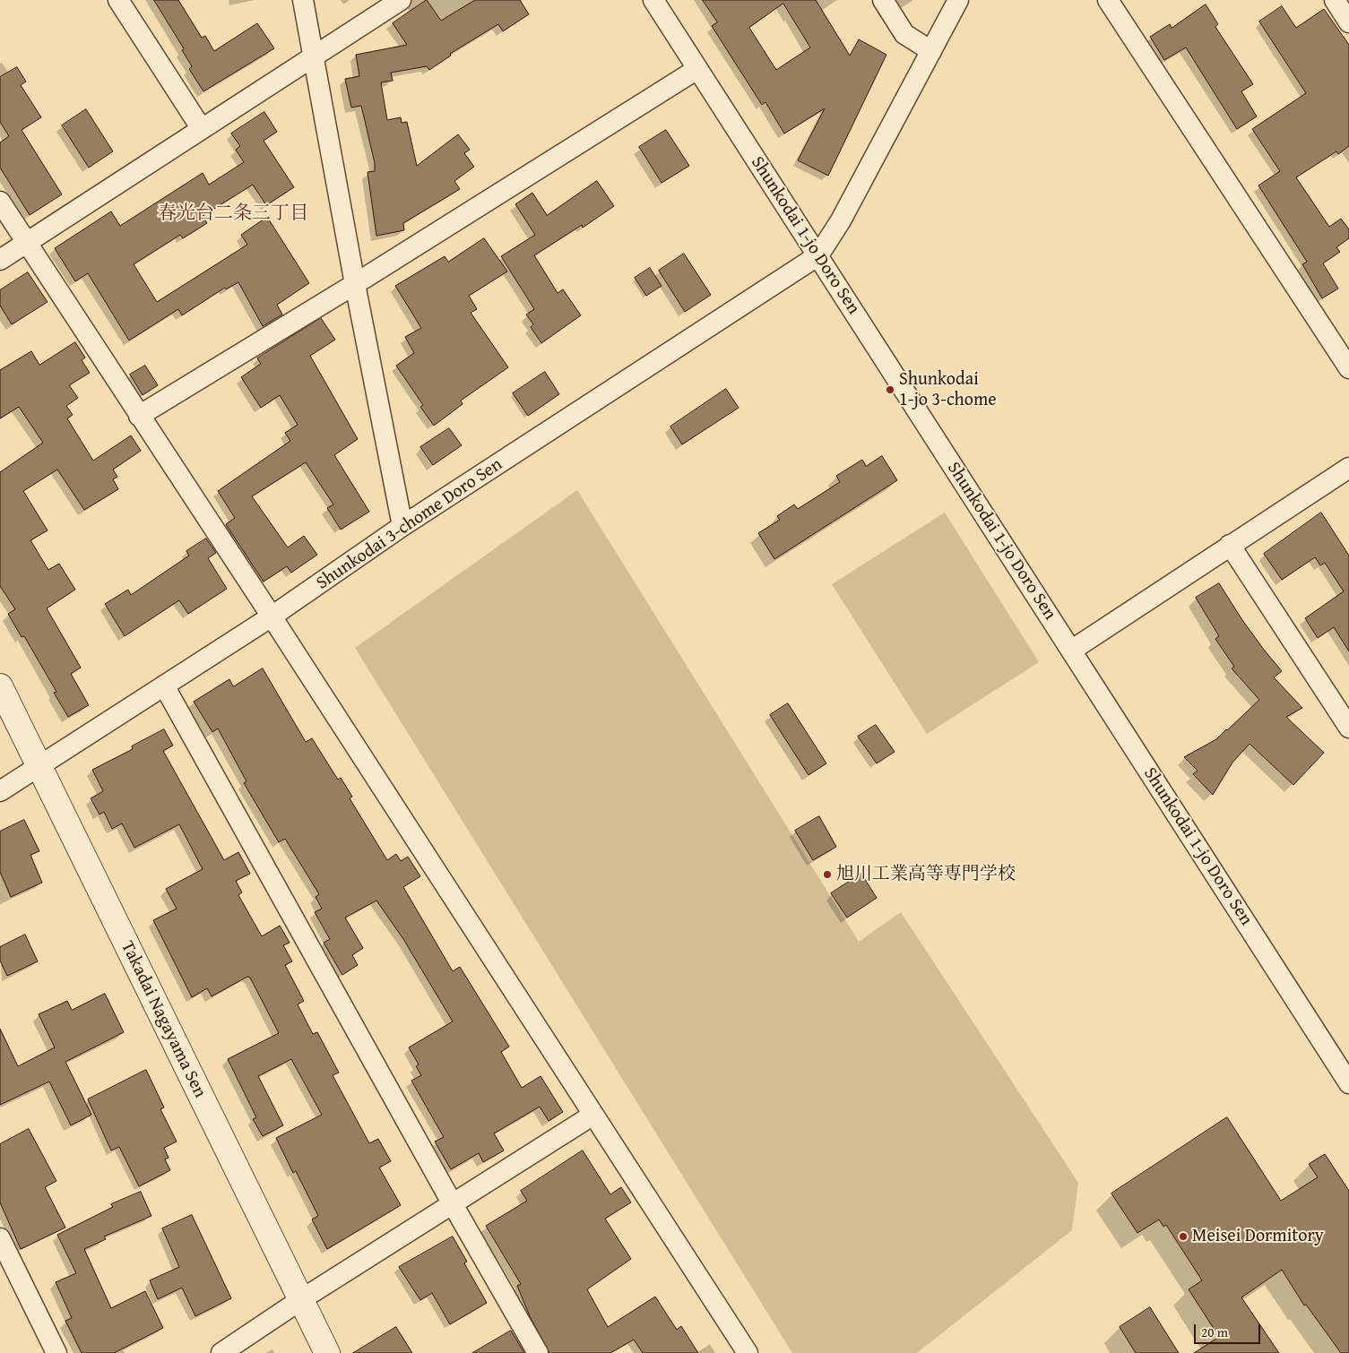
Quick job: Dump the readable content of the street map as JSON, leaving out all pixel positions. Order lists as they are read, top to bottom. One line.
{"streets":{"street":["Shunkodai 1-jo Doro Sen","Shunkodai 3-chome Doro Sen","Takadai Nagayama Sen"]},"crossings":[["Shunkodai 1-jo Doro Sen","Shunkodai 3-chome Doro Sen"],["Shunkodai 3-chome Doro Sen","Takadai Nagayama Sen"]],"districts":["春光台二条三丁目"],"places":["Shunkodai 1-jo 3-chome","旭川工業高等専門学校","Meisei Dormitory"],"scale_bar":"20 m"}
